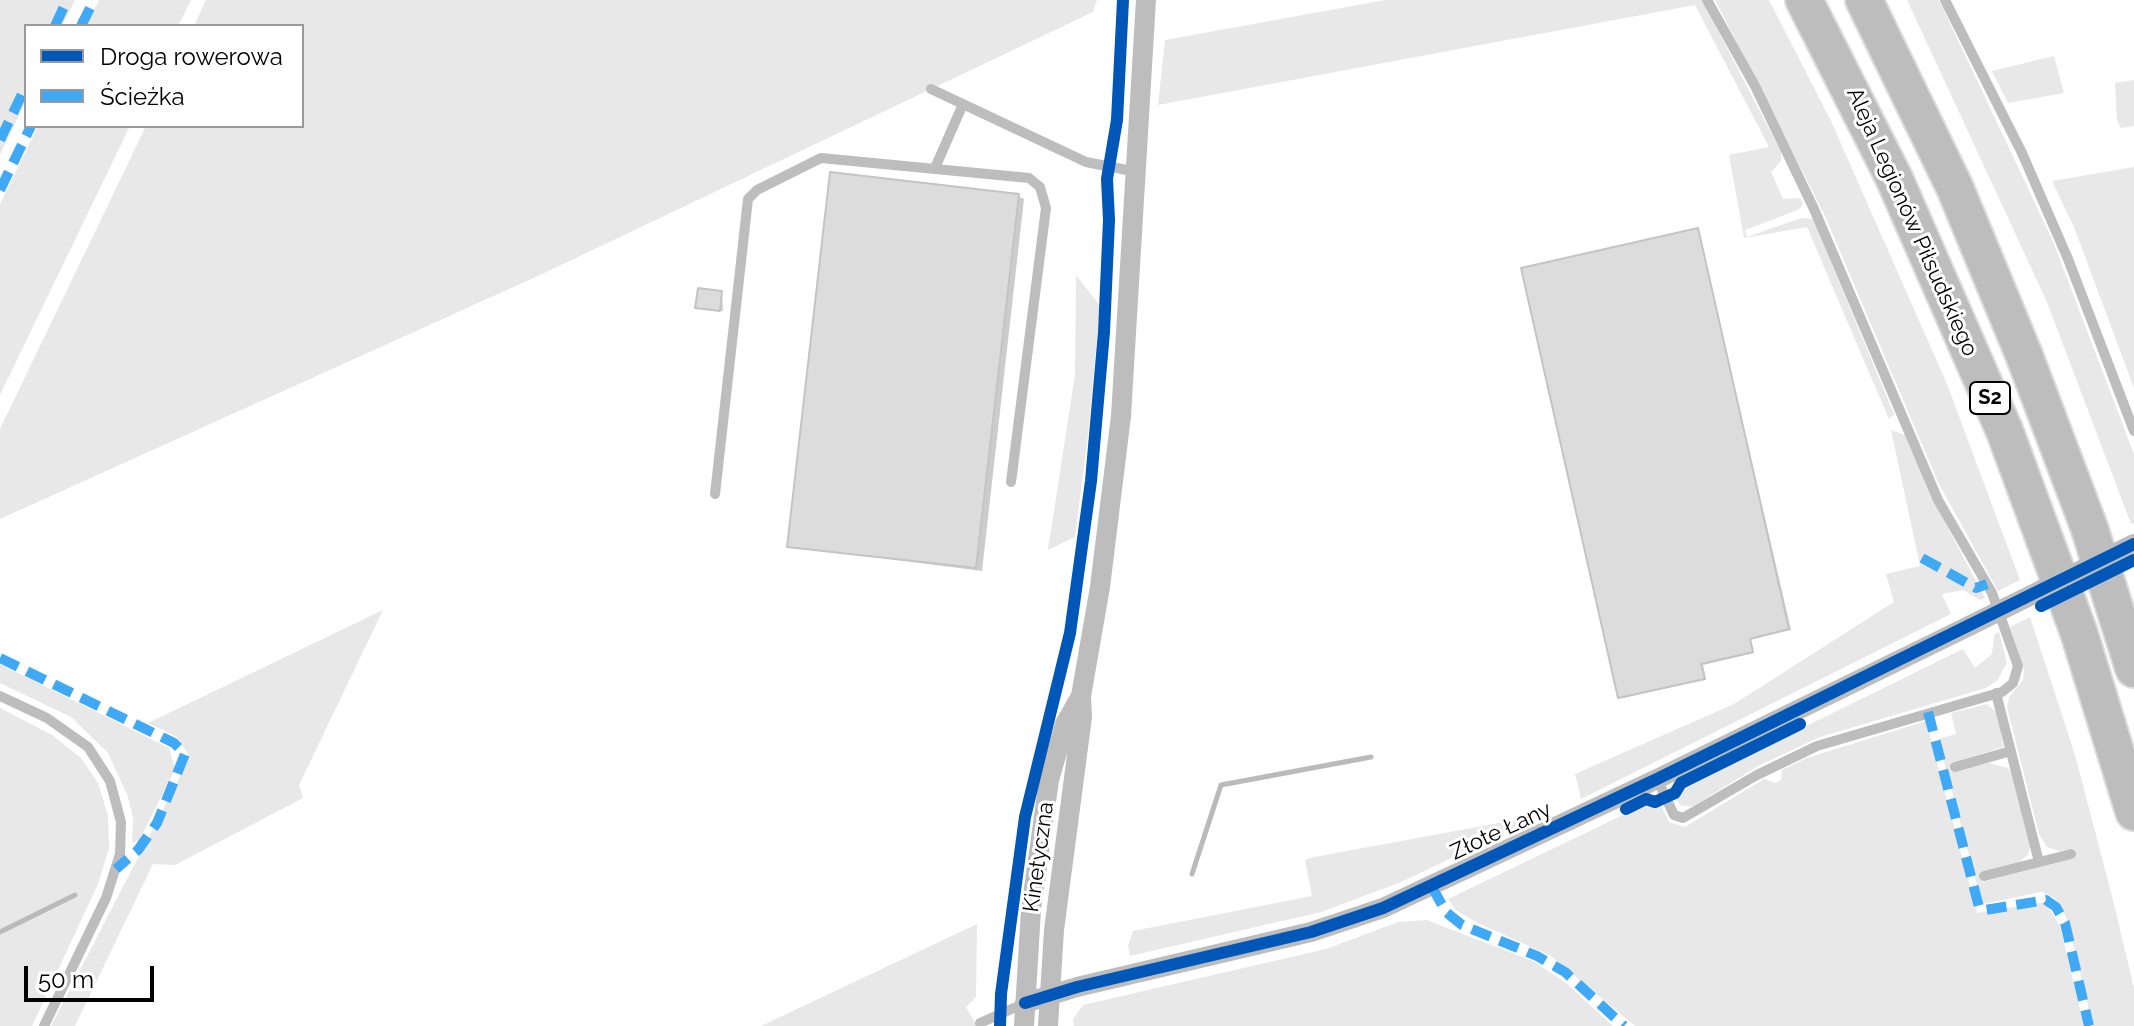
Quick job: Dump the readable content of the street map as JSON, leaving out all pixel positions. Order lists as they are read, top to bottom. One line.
{"streets":{"highway":["Aleja Legionów Piłsudskiego","S2"],"street":["Złote Łany","Kinetyczna"]},"crossings":[["Złote Łany","Kinetyczna"]],"legend":["Droga rowerowa","Ścieżka"],"scale_bar":"50 m"}
